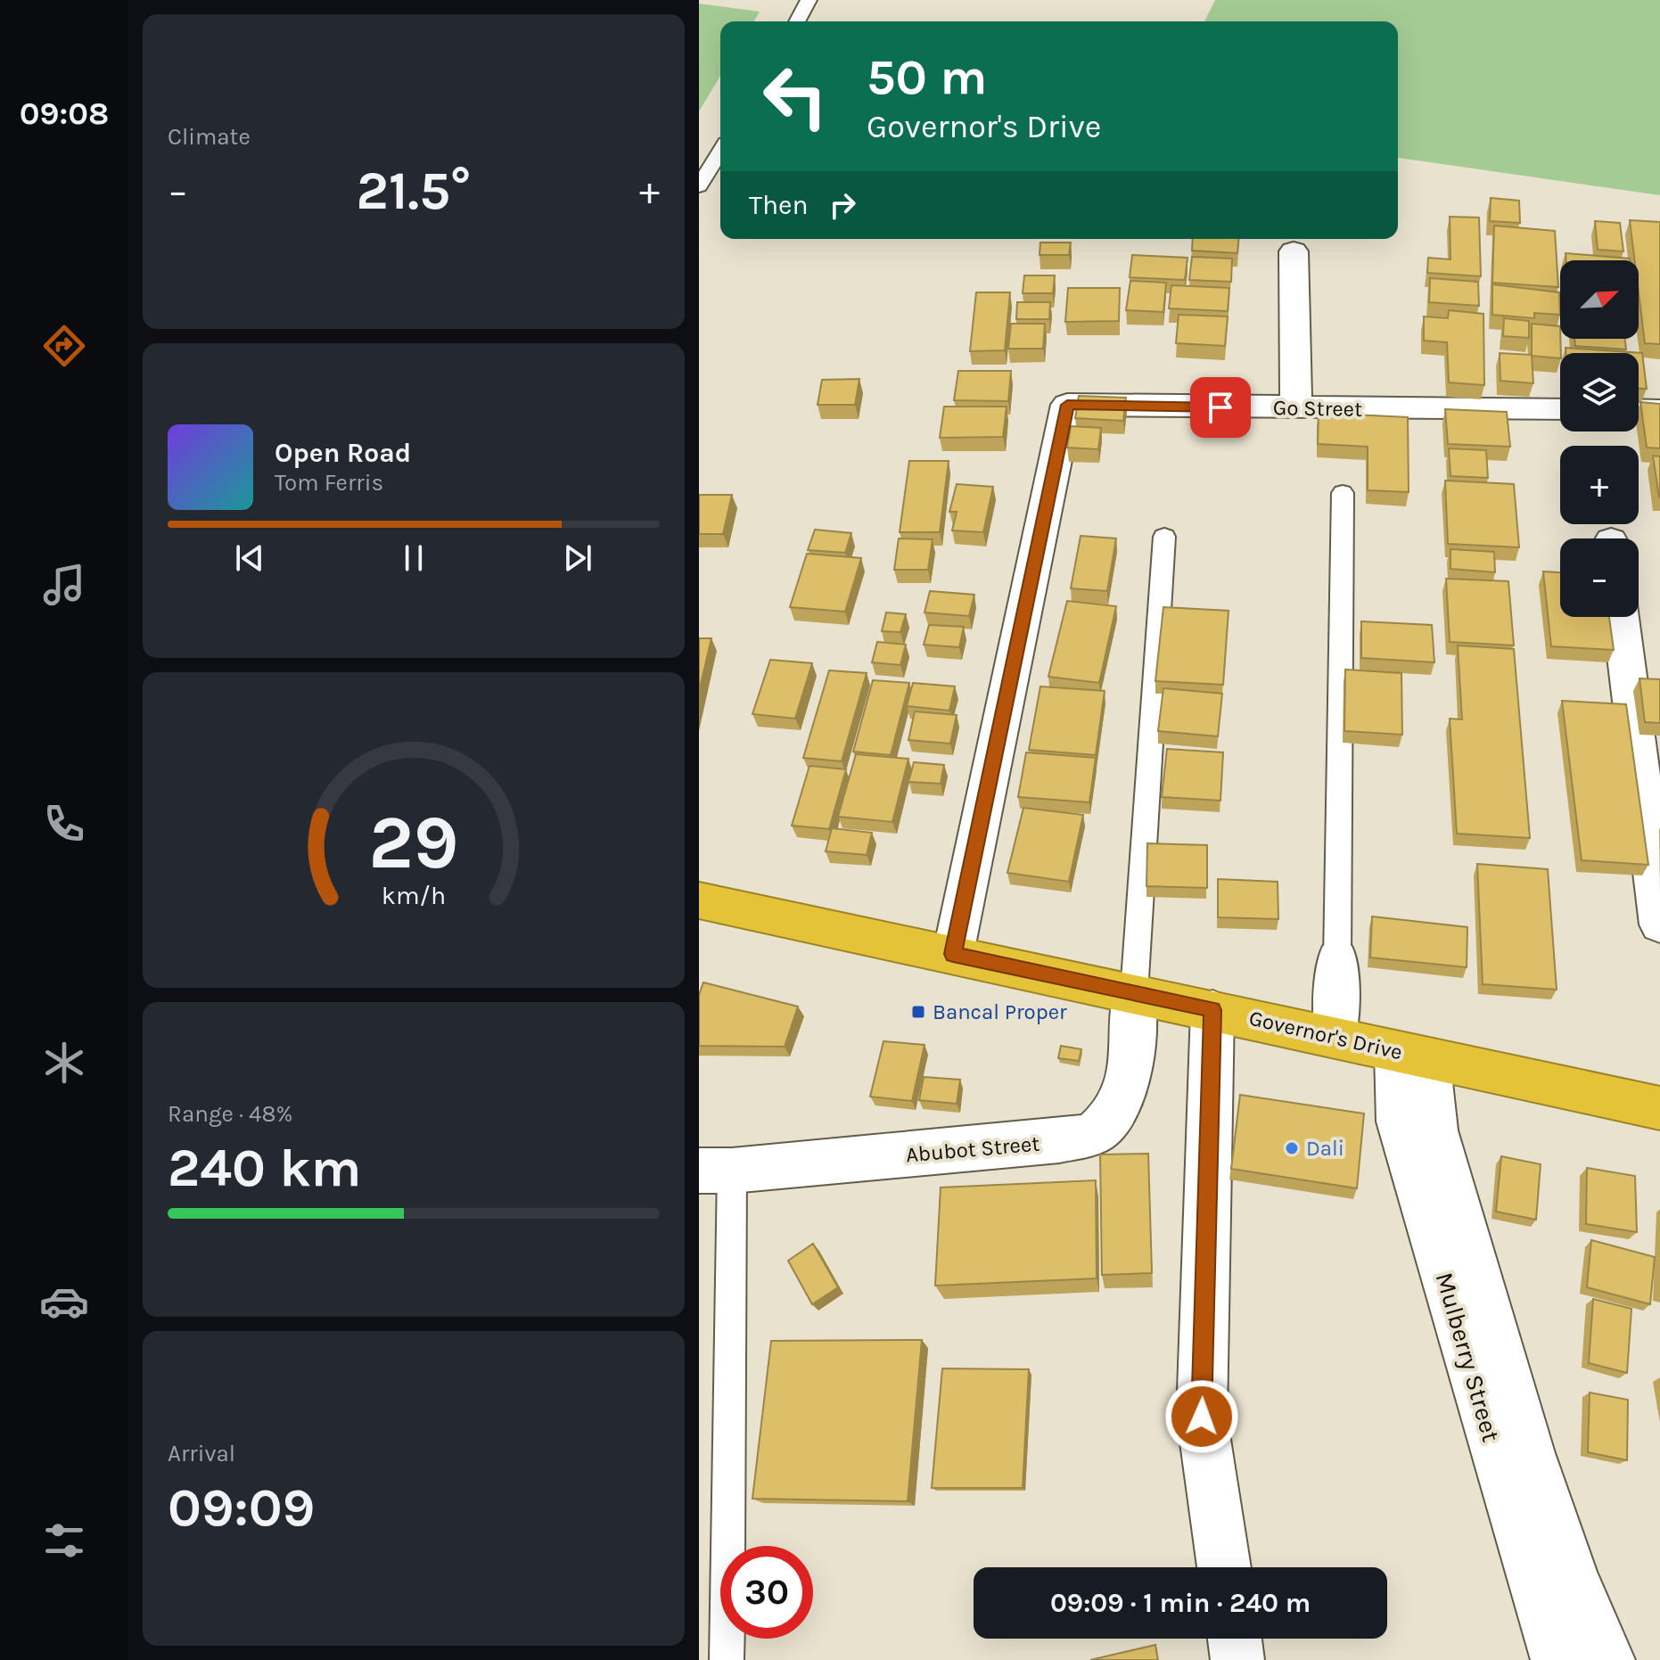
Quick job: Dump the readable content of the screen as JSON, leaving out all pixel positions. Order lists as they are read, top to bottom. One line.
{"streets":{"highway":["Governor's Drive"],"street":["Go Street","Abubot Street","Mulberry Street"]},"crossings":[["Go Street","Governor's Drive"],["Governor's Drive","Abubot Street"],["Governor's Drive","Mulberry Street"]],"places":{"transit":["Bancal Proper"],"other":["Dali"]},"north":"top right","page":{"tabs":"09:08","tile":["Climate",["Range · 48%","240 km"],["Arrival","09:09"]],"turn":["50 m","Governor's Drive"],"heat":["−","21.5°","+"],"then":"Then","map_buttons":["+","−"],"song":["Open Road","Tom Ferris"],"limit":"30","trip":"09:09 · 1 min · 240 m","gauge":["29","km/h"]}}
